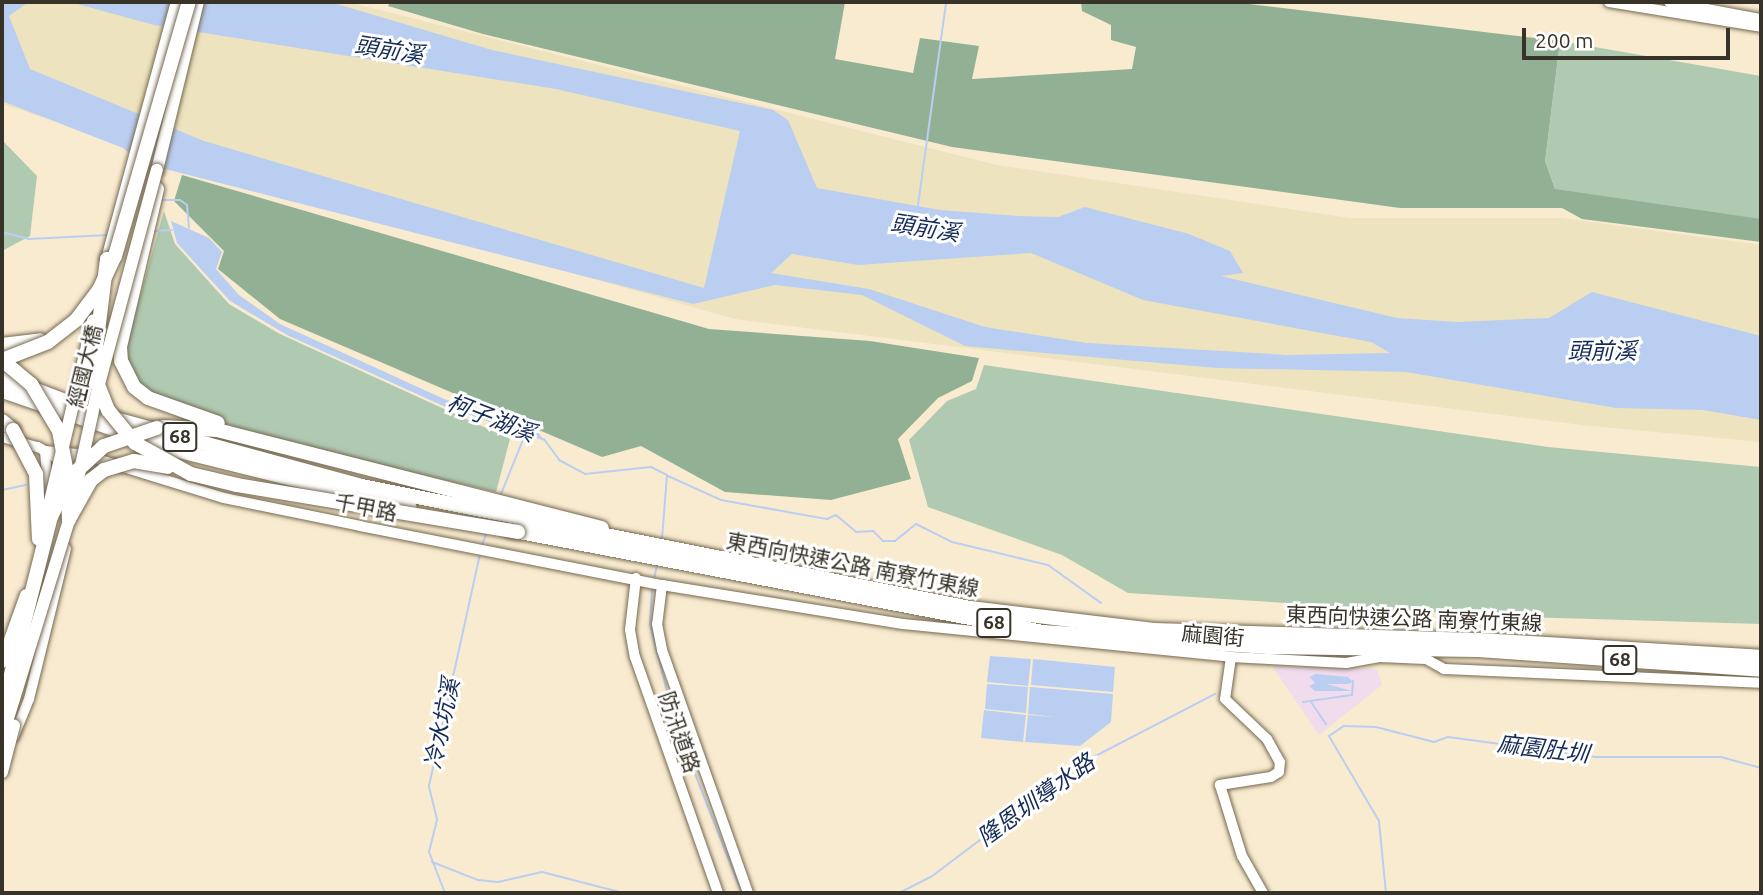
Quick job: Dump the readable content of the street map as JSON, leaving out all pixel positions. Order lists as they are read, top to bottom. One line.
{"streets":{"highway":["68","東西向快速公路 南寮竹東線"],"main road":["經國大橋"],"street":["千甲路","麻園街","防汛道路"]},"crossings":[["千甲路","麻園街"],["千甲路","防汛道路"]],"water":["頭前溪","柯子湖溪","冷水坑溪","麻園肚圳","隆恩圳導水路"],"scale_bar":"200 m"}
